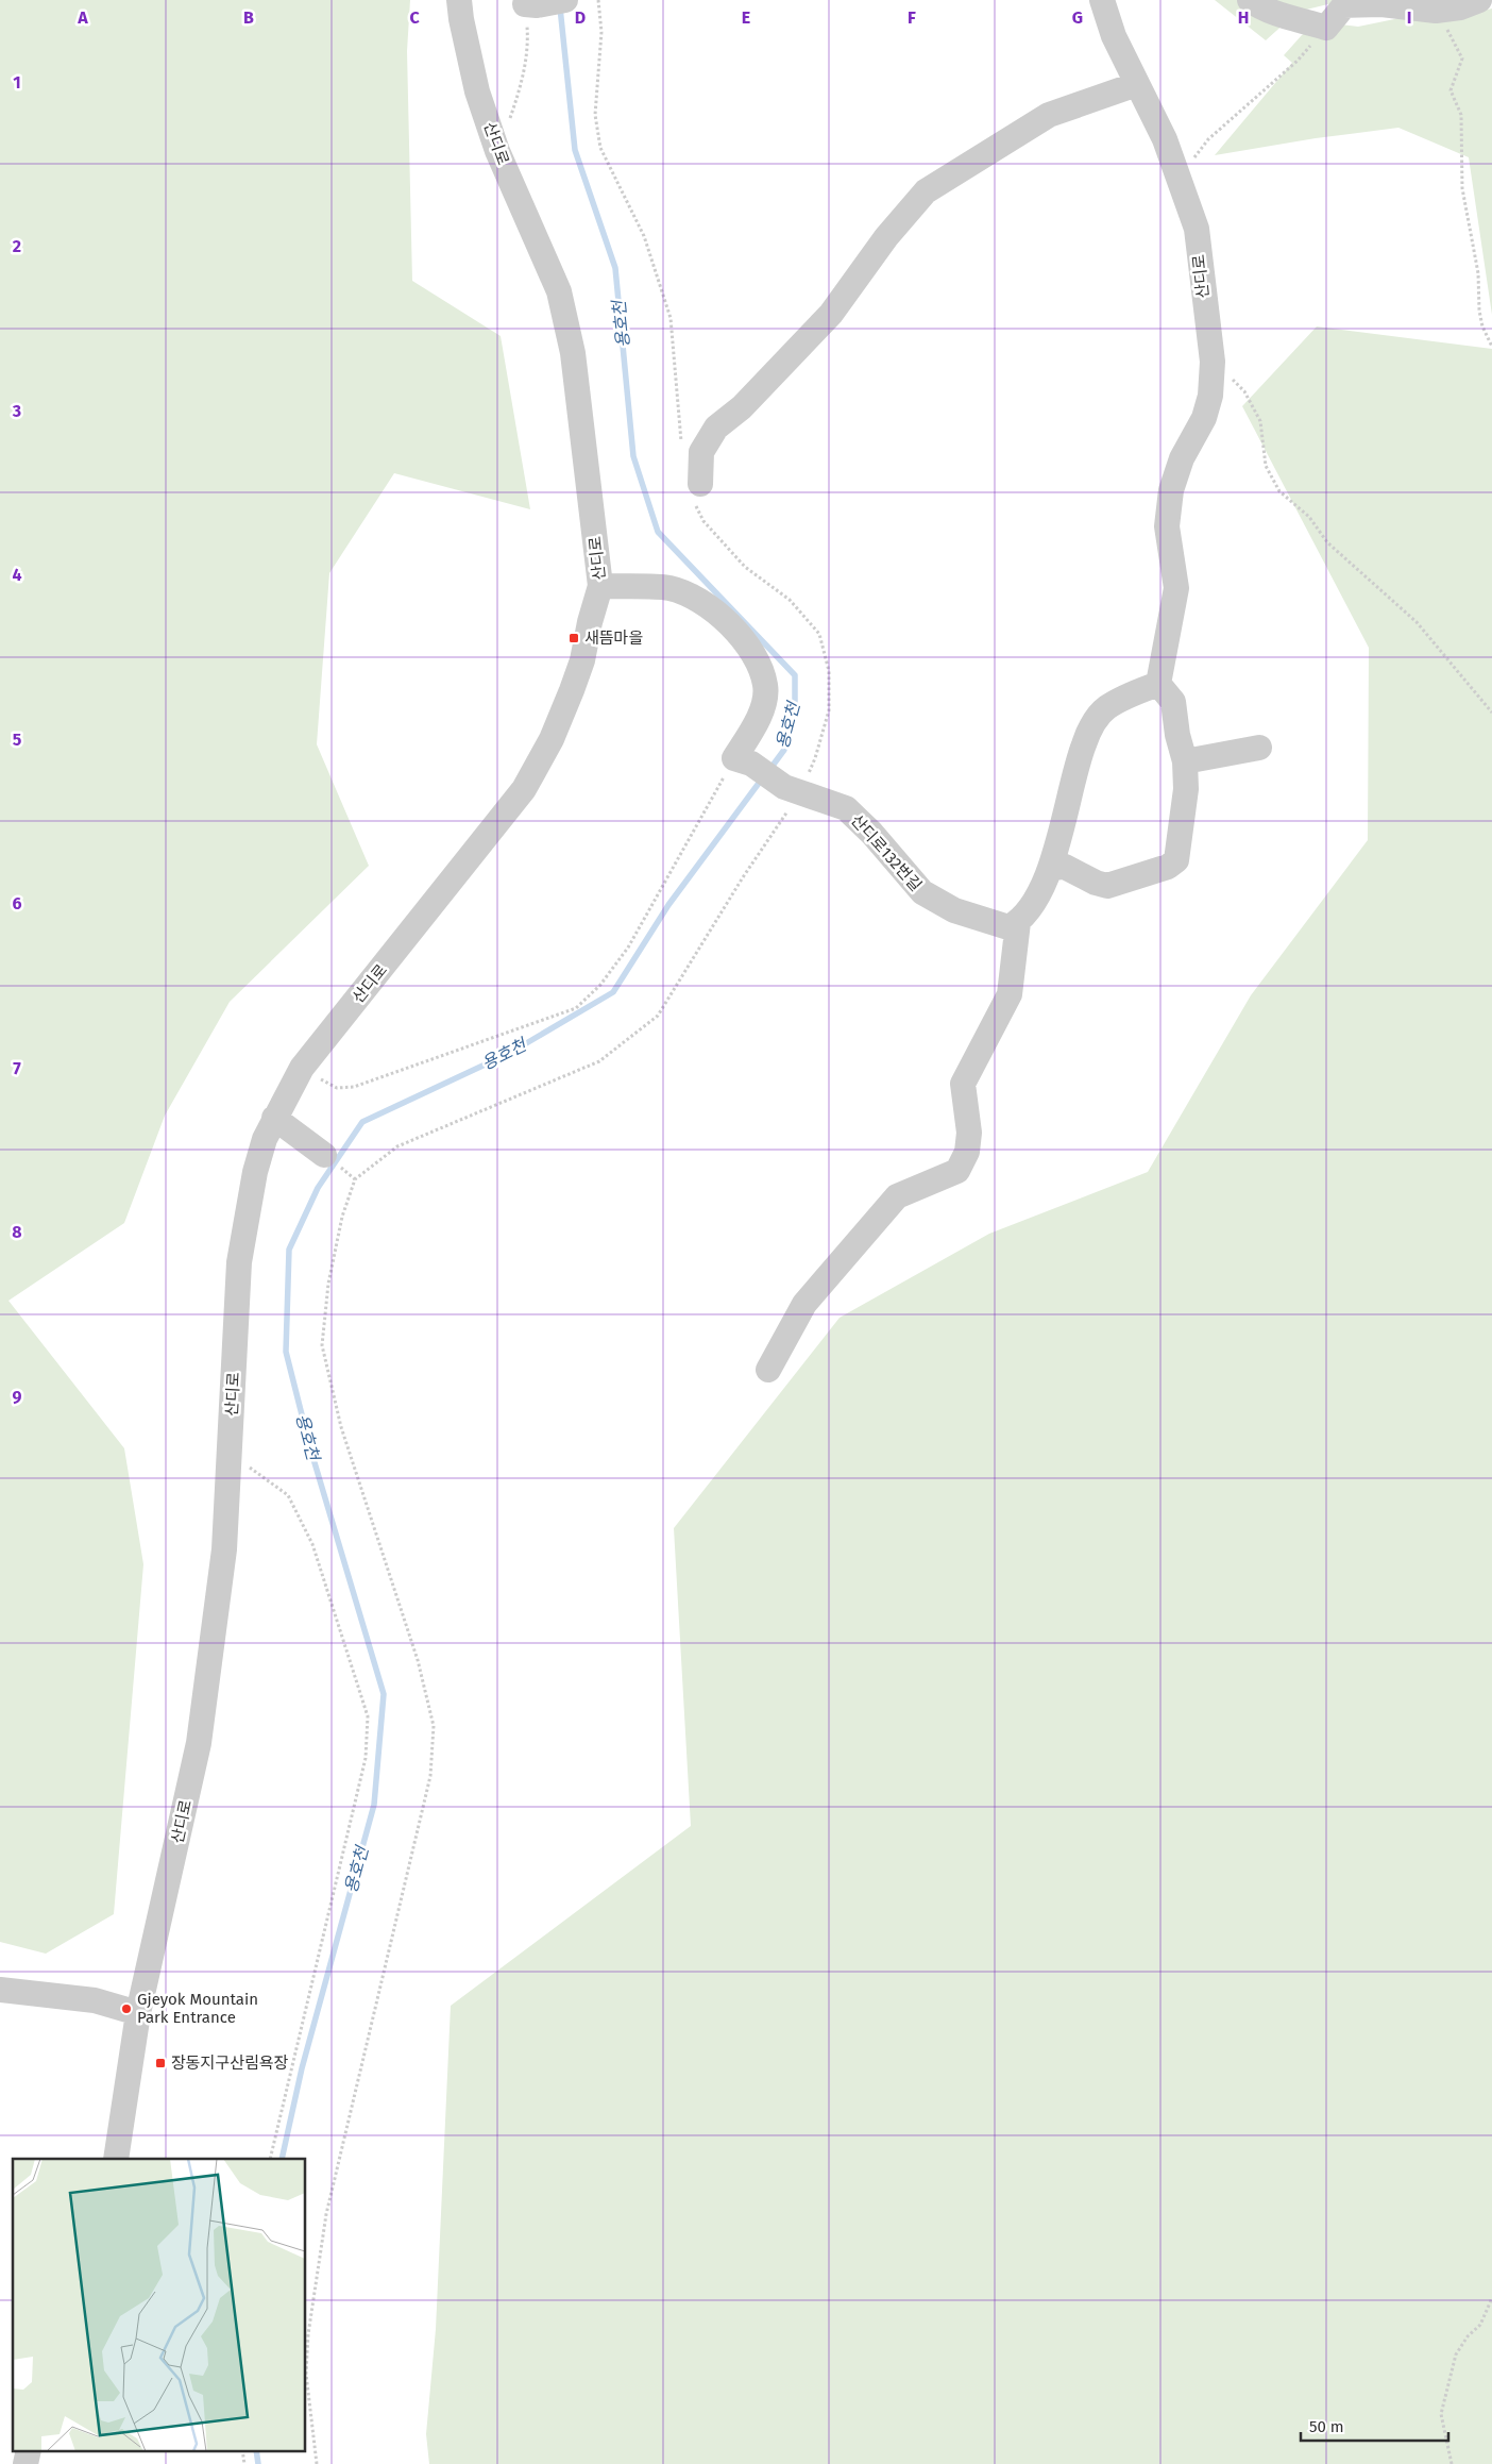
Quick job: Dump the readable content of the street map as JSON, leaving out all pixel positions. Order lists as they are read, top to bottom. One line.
{"streets":{"street":["산디로","산디로132번길"]},"water":["용호천"],"places":{"transit":["새뜸마을","장동지구산림욕장"],"other":["Gjeyok Mountain Park Entrance"]},"scale_bar":"50 m","grid":{"columns":["A","B","C","D","E","F","G","H","I"],"rows":["1","2","3","4","5","6","7","8","9"]}}
